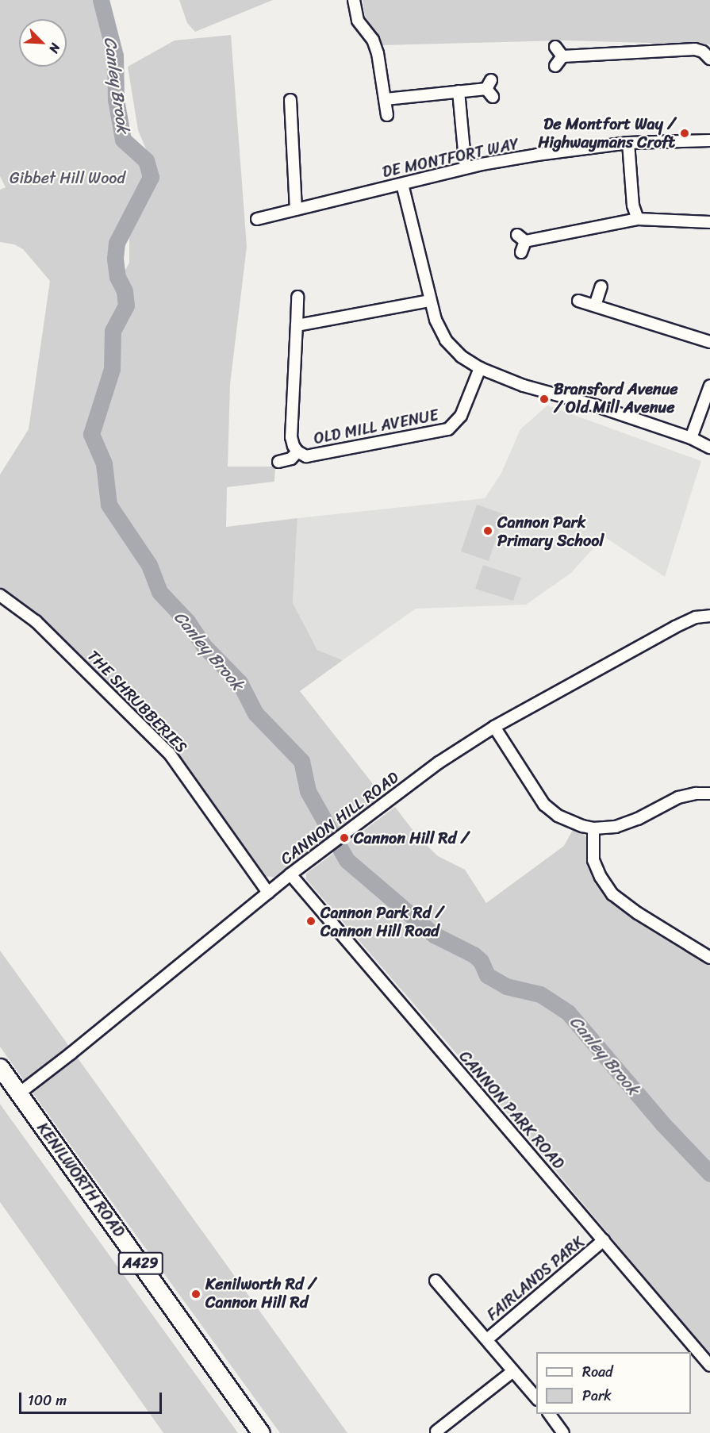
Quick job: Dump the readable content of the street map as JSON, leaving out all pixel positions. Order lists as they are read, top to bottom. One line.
{"streets":{"main road":["KENILWORTH ROAD","A429"],"street":["DE MONTFORT WAY","OLD MILL AVENUE","THE SHRUBBERIES","CANNON HILL ROAD","CANNON PARK ROAD","FAIRLANDS PARK"]},"crossings":[["THE SHRUBBERIES","CANNON HILL ROAD"],["CANNON HILL ROAD","CANNON PARK ROAD"],["CANNON HILL ROAD","KENILWORTH ROAD"],["CANNON PARK ROAD","FAIRLANDS PARK"]],"water":["Canley Brook"],"parks":["Gibbet Hill Wood"],"places":["De Montfort Way / Highwaymans Croft","Bransford Avenue / Old Mill Avenue","Cannon Park Primary School","Cannon Hill Rd /","Cannon Park Rd / Cannon Hill Road","Kenilworth Rd / Cannon Hill Rd"],"legend":["Road","Park"],"scale_bar":"100 m","north":"bottom right"}
